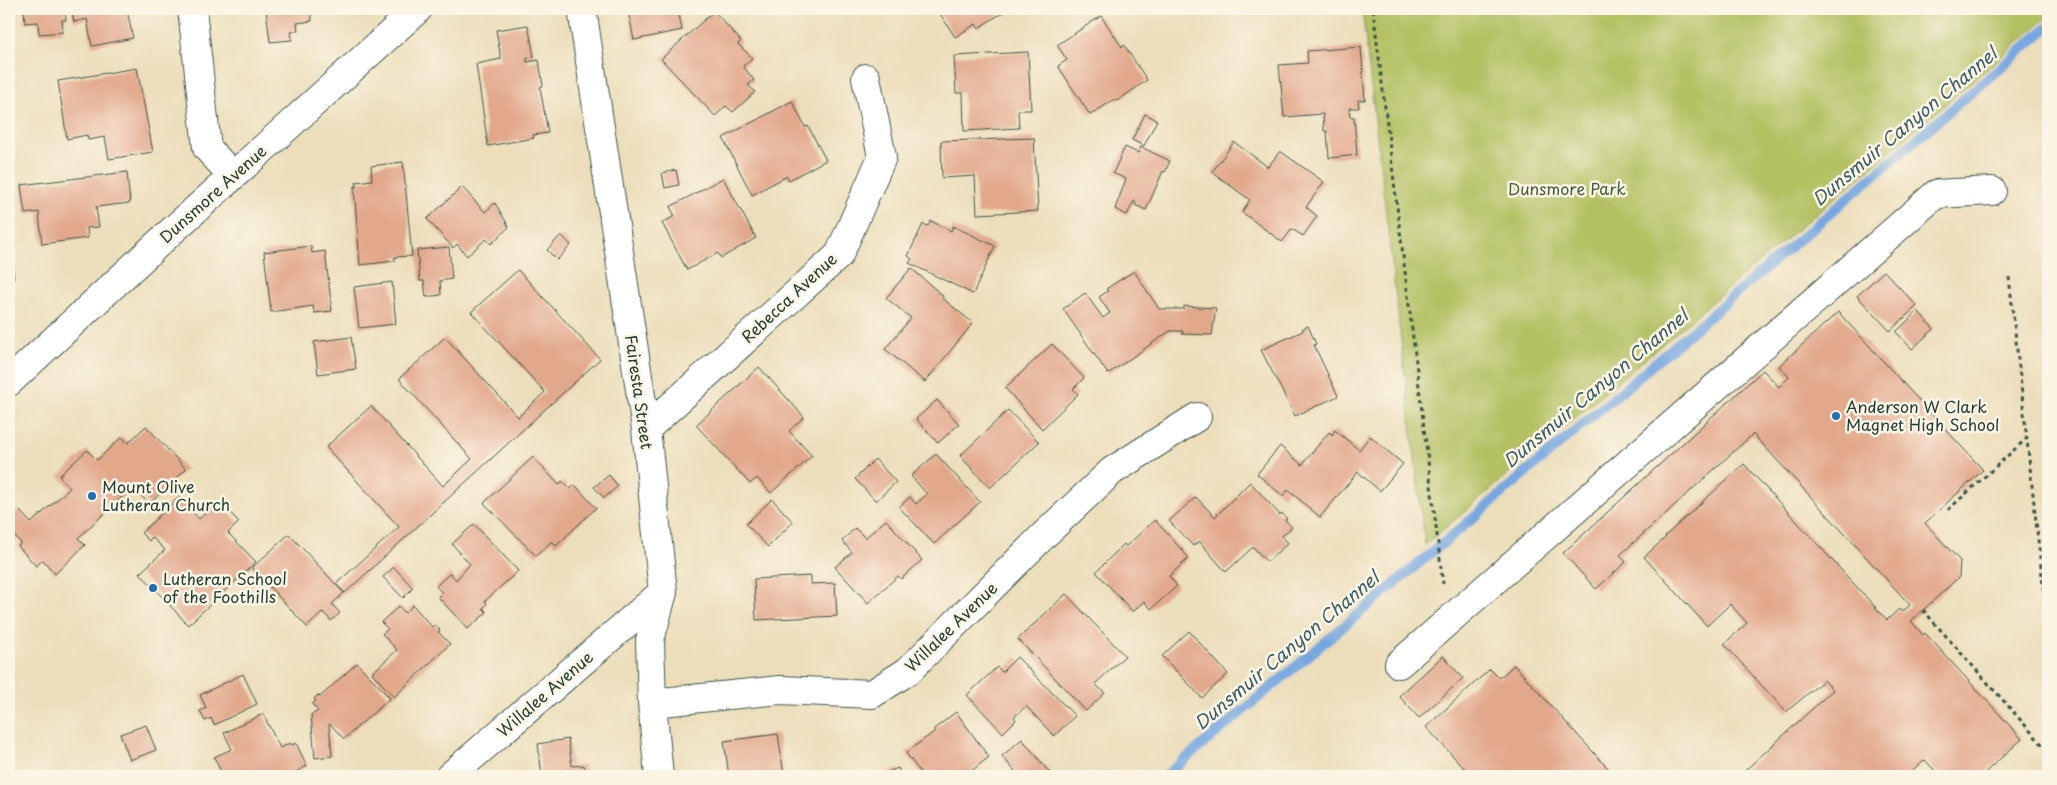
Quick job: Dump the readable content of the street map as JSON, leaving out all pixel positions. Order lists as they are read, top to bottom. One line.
{"streets":{"street":["Dunsmore Avenue","Rebecca Avenue","Fairesta Street","Willalee Avenue"]},"crossings":[["Rebecca Avenue","Fairesta Street"],["Fairesta Street","Willalee Avenue"]],"water":["Dunsmuir Canyon Channel"],"parks":["Dunsmore Park"],"places":["Anderson W Clark Magnet High School","Mount Olive Lutheran Church","Lutheran School of the Foothills"]}
